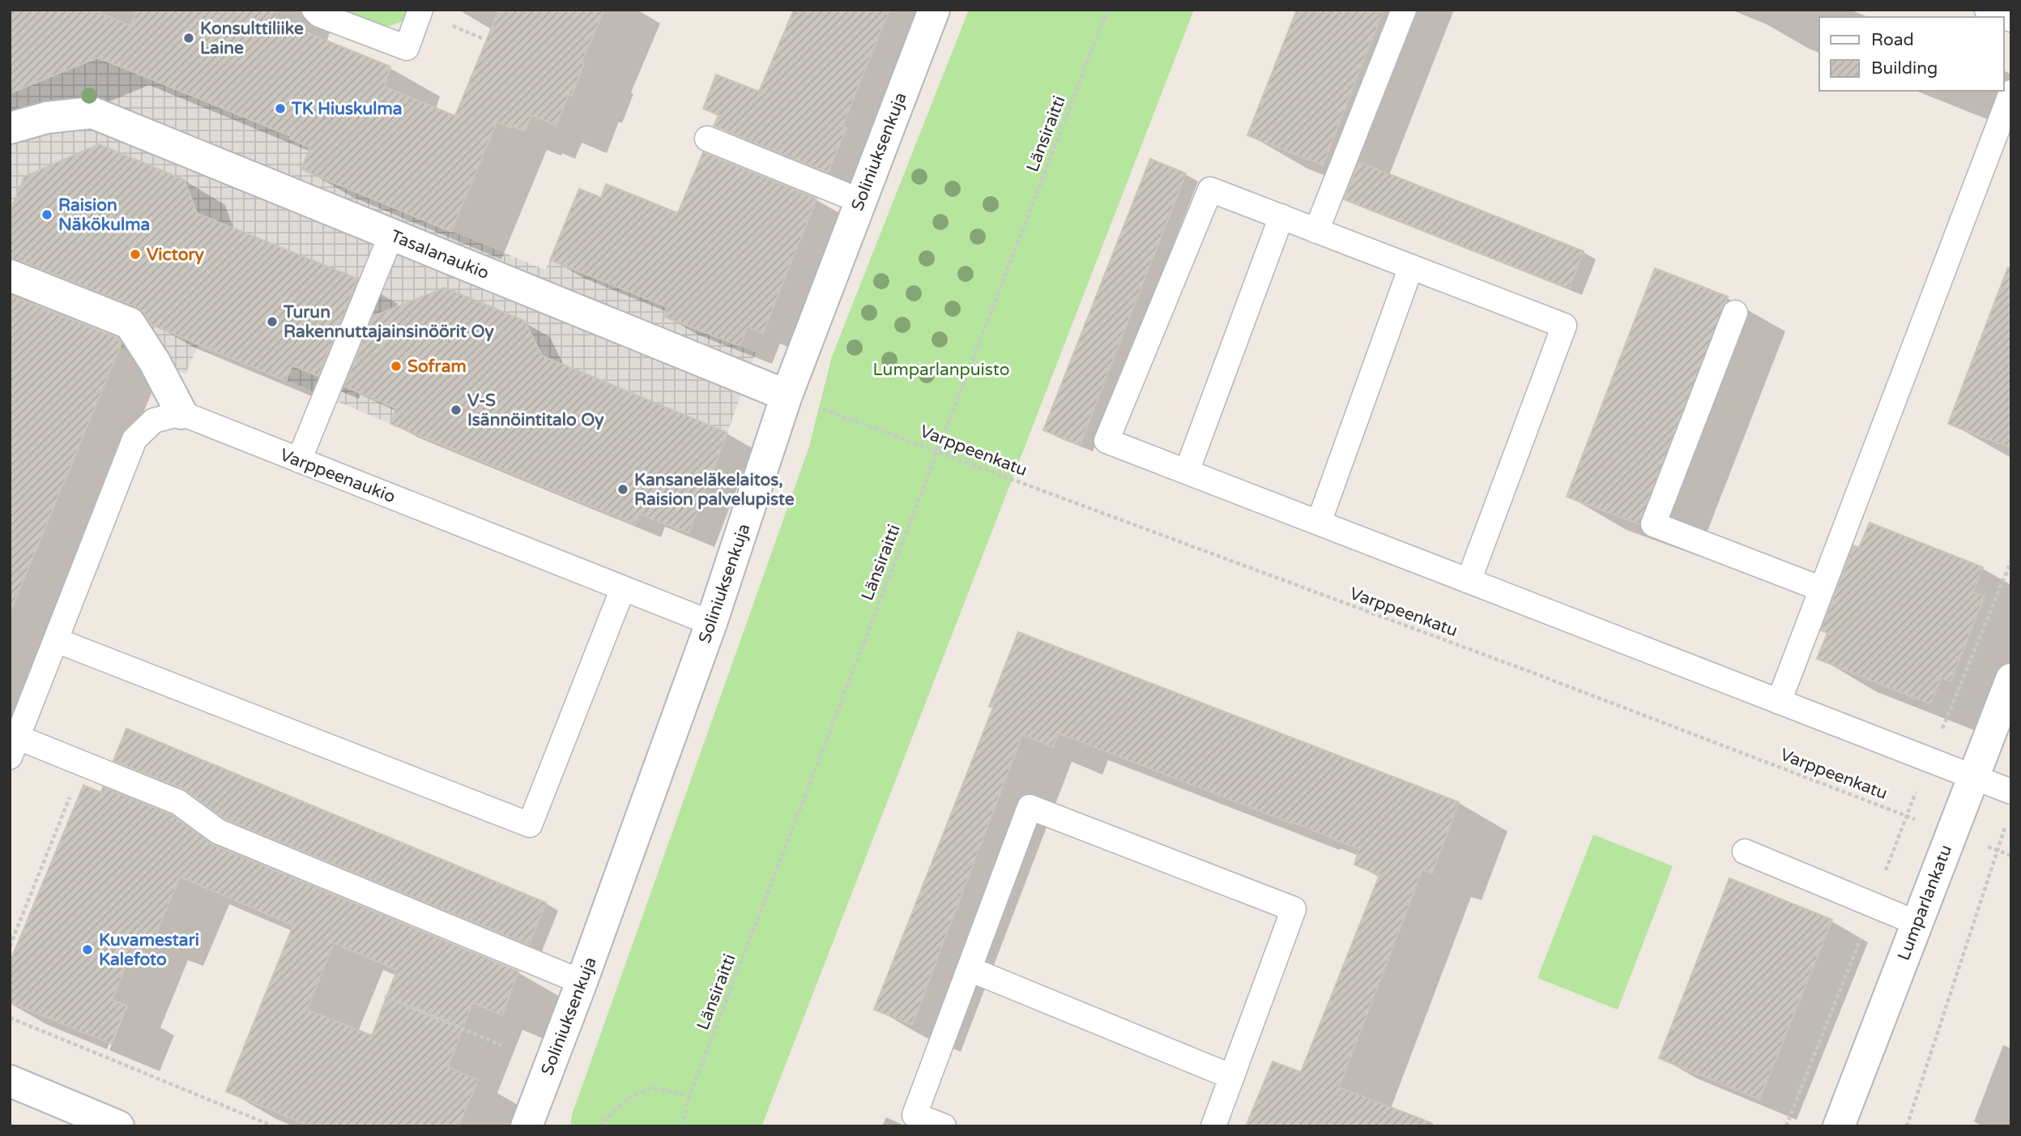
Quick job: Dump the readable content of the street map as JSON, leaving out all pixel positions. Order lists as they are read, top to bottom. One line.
{"streets":{"street":["Soliniuksenkuja","Tasalanaukio","Lumparlankatu"],"lane":["Varppeenaukio"],"path":["Länsiraitti","Varppeenkatu"]},"crossings":[["Länsiraitti","Varppeenkatu"],["Soliniuksenkuja","Tasalanaukio"],["Soliniuksenkuja","Varppeenkatu"],["Soliniuksenkuja","Varppeenaukio"],["Tasalanaukio","Varppeenkatu"],["Varppeenkatu","Lumparlankatu"]],"parks":["Lumparlanpuisto"],"places":["Konsulttiliike Laine","TK Hiuskulma","Raision Näkökulma","Victory","Turun Rakennuttajainsinöörit Oy","Sofram","V-S Isännöintitalo Oy","Kansaneläkelaitos, Raision palvelupiste","Kuvamestari Kalefoto"],"legend":["Road","Building"]}
